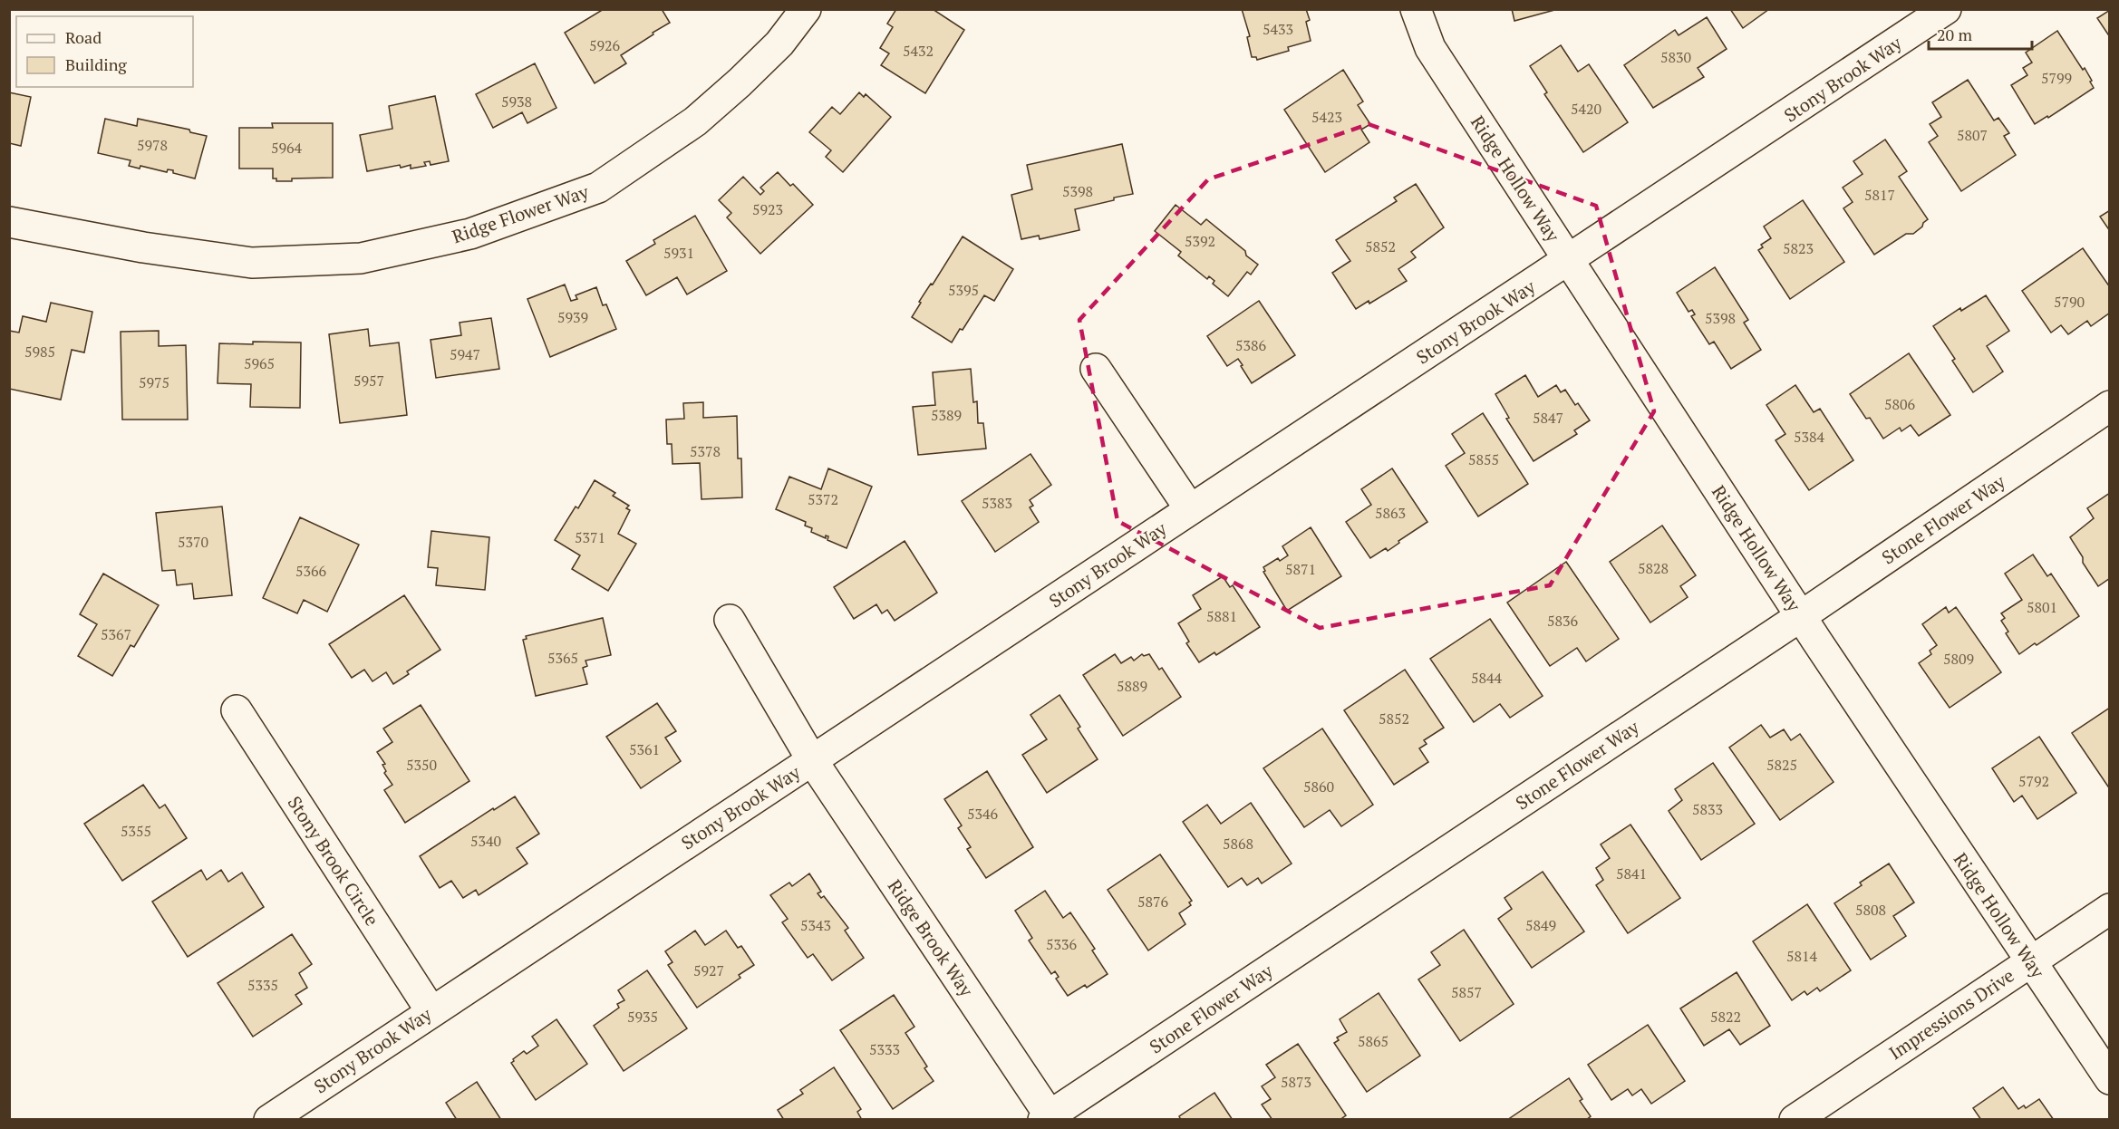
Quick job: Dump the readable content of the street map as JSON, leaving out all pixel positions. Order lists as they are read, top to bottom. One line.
{"streets":{"street":["Stony Brook Way","Ridge Hollow Way","Ridge Flower Way","Stone Flower Way","Stony Brook Circle","Ridge Brook Way","Impressions Drive"]},"crossings":[["Stony Brook Way","Ridge Hollow Way"],["Stony Brook Way","Stony Brook Circle"],["Stony Brook Way","Ridge Brook Way"],["Ridge Hollow Way","Stone Flower Way"],["Ridge Hollow Way","Impressions Drive"],["Stone Flower Way","Ridge Brook Way"]],"house_numbers":["5433","5926","5432","5830","5799","5938","5420","5423","5807","5978","5964","5398","5817","5923","5392","5852","5823","5931","5395","5790","5939","5398","5386","5985","5947","5965","5957","5975","5806","5389","5847","5384","5378","5855","5372","5383","5863","5371","5370","5828","5871","5366","5801","5881","5836","5367","5365","5809","5844","5889","5852","5361","5350","5825","5792","5860","5833","5346","5355","5340","5868","5841","5876","5808","5343","5849","5336","5814","5927","5335","5857","5935","5822","5865","5333","5873"],"legend":["Road","Building"],"scale_bar":"20 m"}
